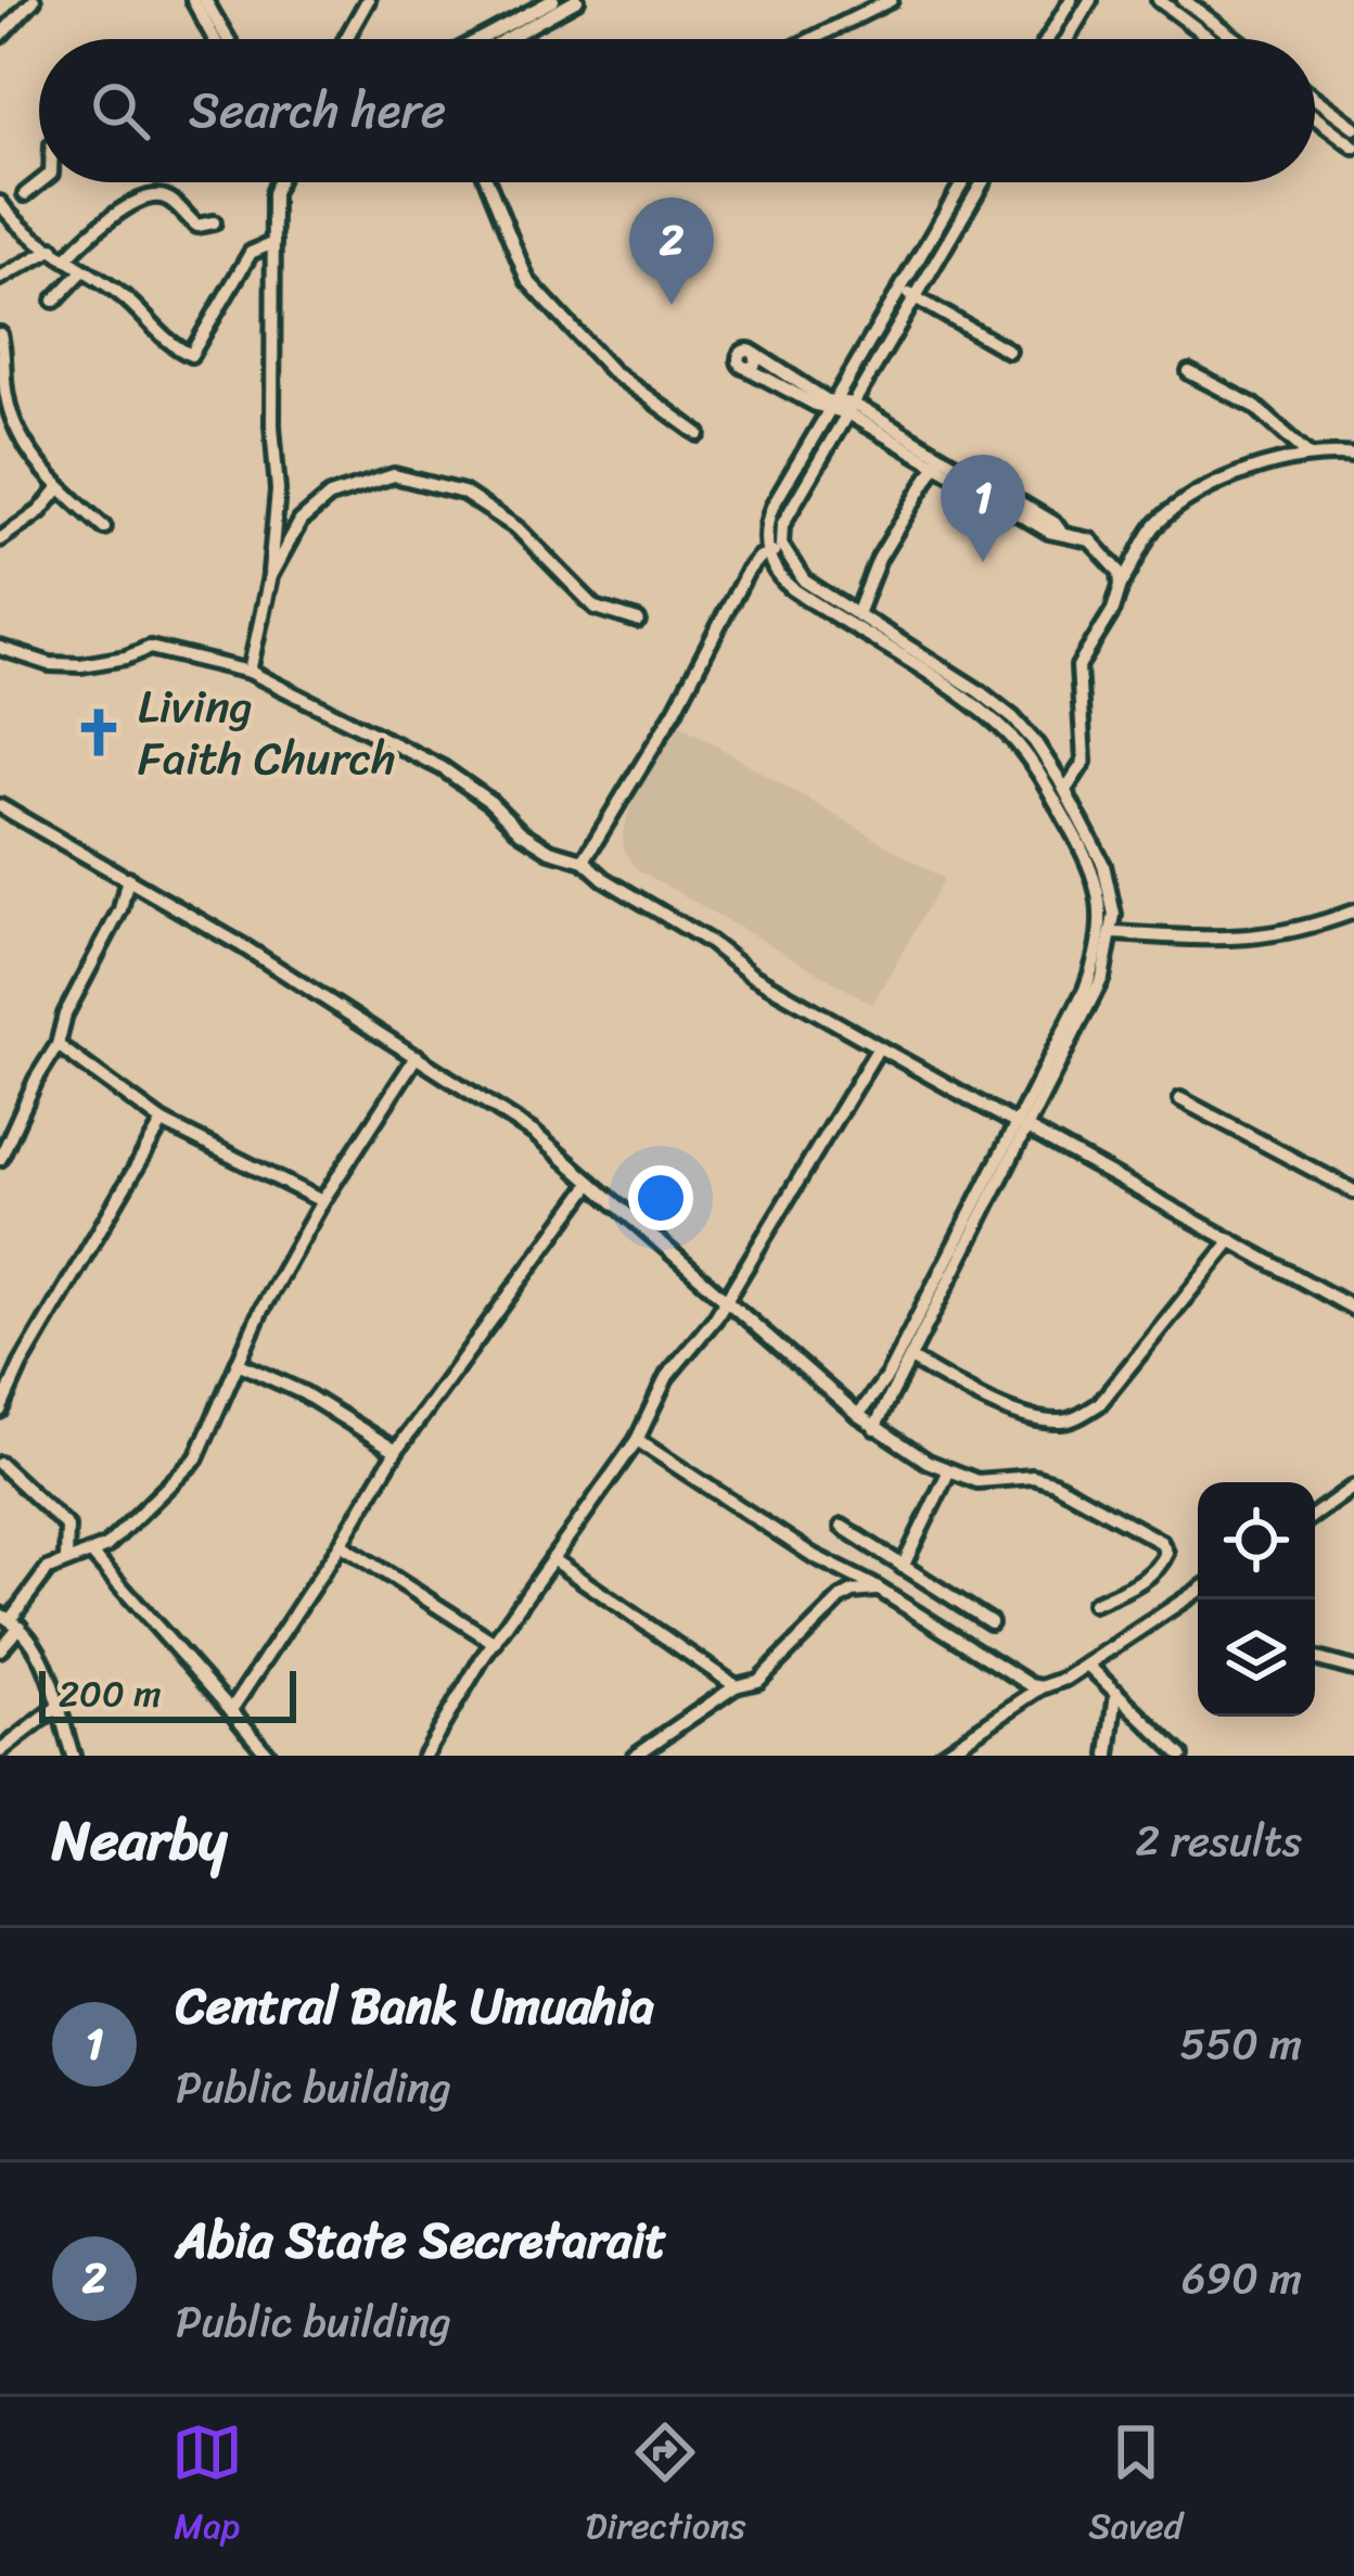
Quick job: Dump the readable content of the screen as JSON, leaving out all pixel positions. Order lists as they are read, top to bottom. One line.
{"places":{"church":["Living Faith Church"]},"scale_bar":"200 m","page":{"search":"Search here","pins":["2","1"],"scale":"200 m","heading":["Nearby","2 results"],"list":[{"mark":"1","name":"Central Bank Umuahia","note":"Public building","value":"550 m"},{"mark":"2","name":"Abia State Secretarait","note":"Public building","value":"690 m"}],"nav":["Map","Directions","Saved"]}}
